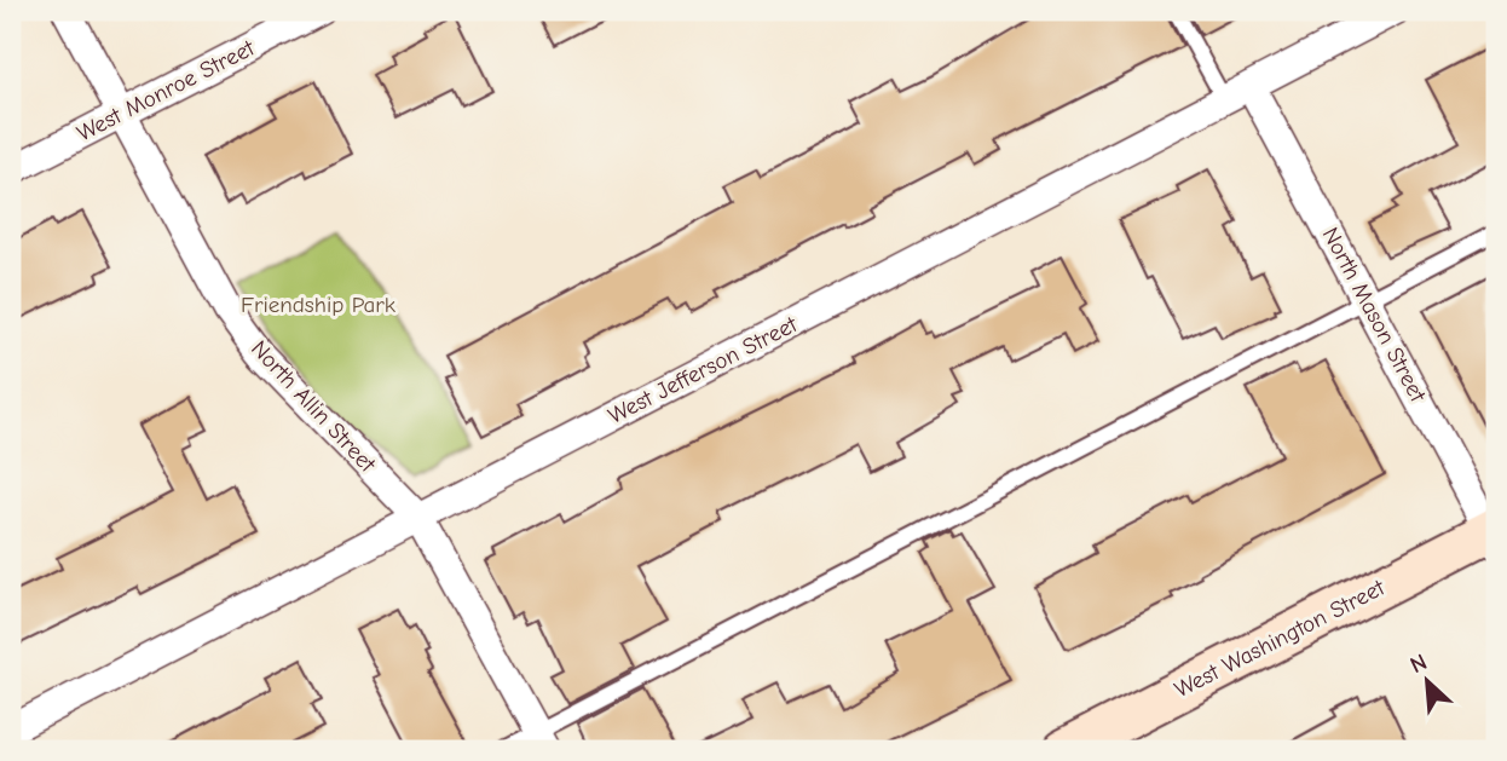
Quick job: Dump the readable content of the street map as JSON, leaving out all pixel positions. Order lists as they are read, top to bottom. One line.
{"streets":{"main road":["West Washington Street"],"street":["West Monroe Street","North Mason Street","West Jefferson Street","North Allin Street"]},"crossings":[["West Monroe Street","North Allin Street"],["North Mason Street","West Jefferson Street"],["North Mason Street","West Washington Street"],["West Jefferson Street","North Allin Street"]],"parks":["Friendship Park"],"north":"top left"}
